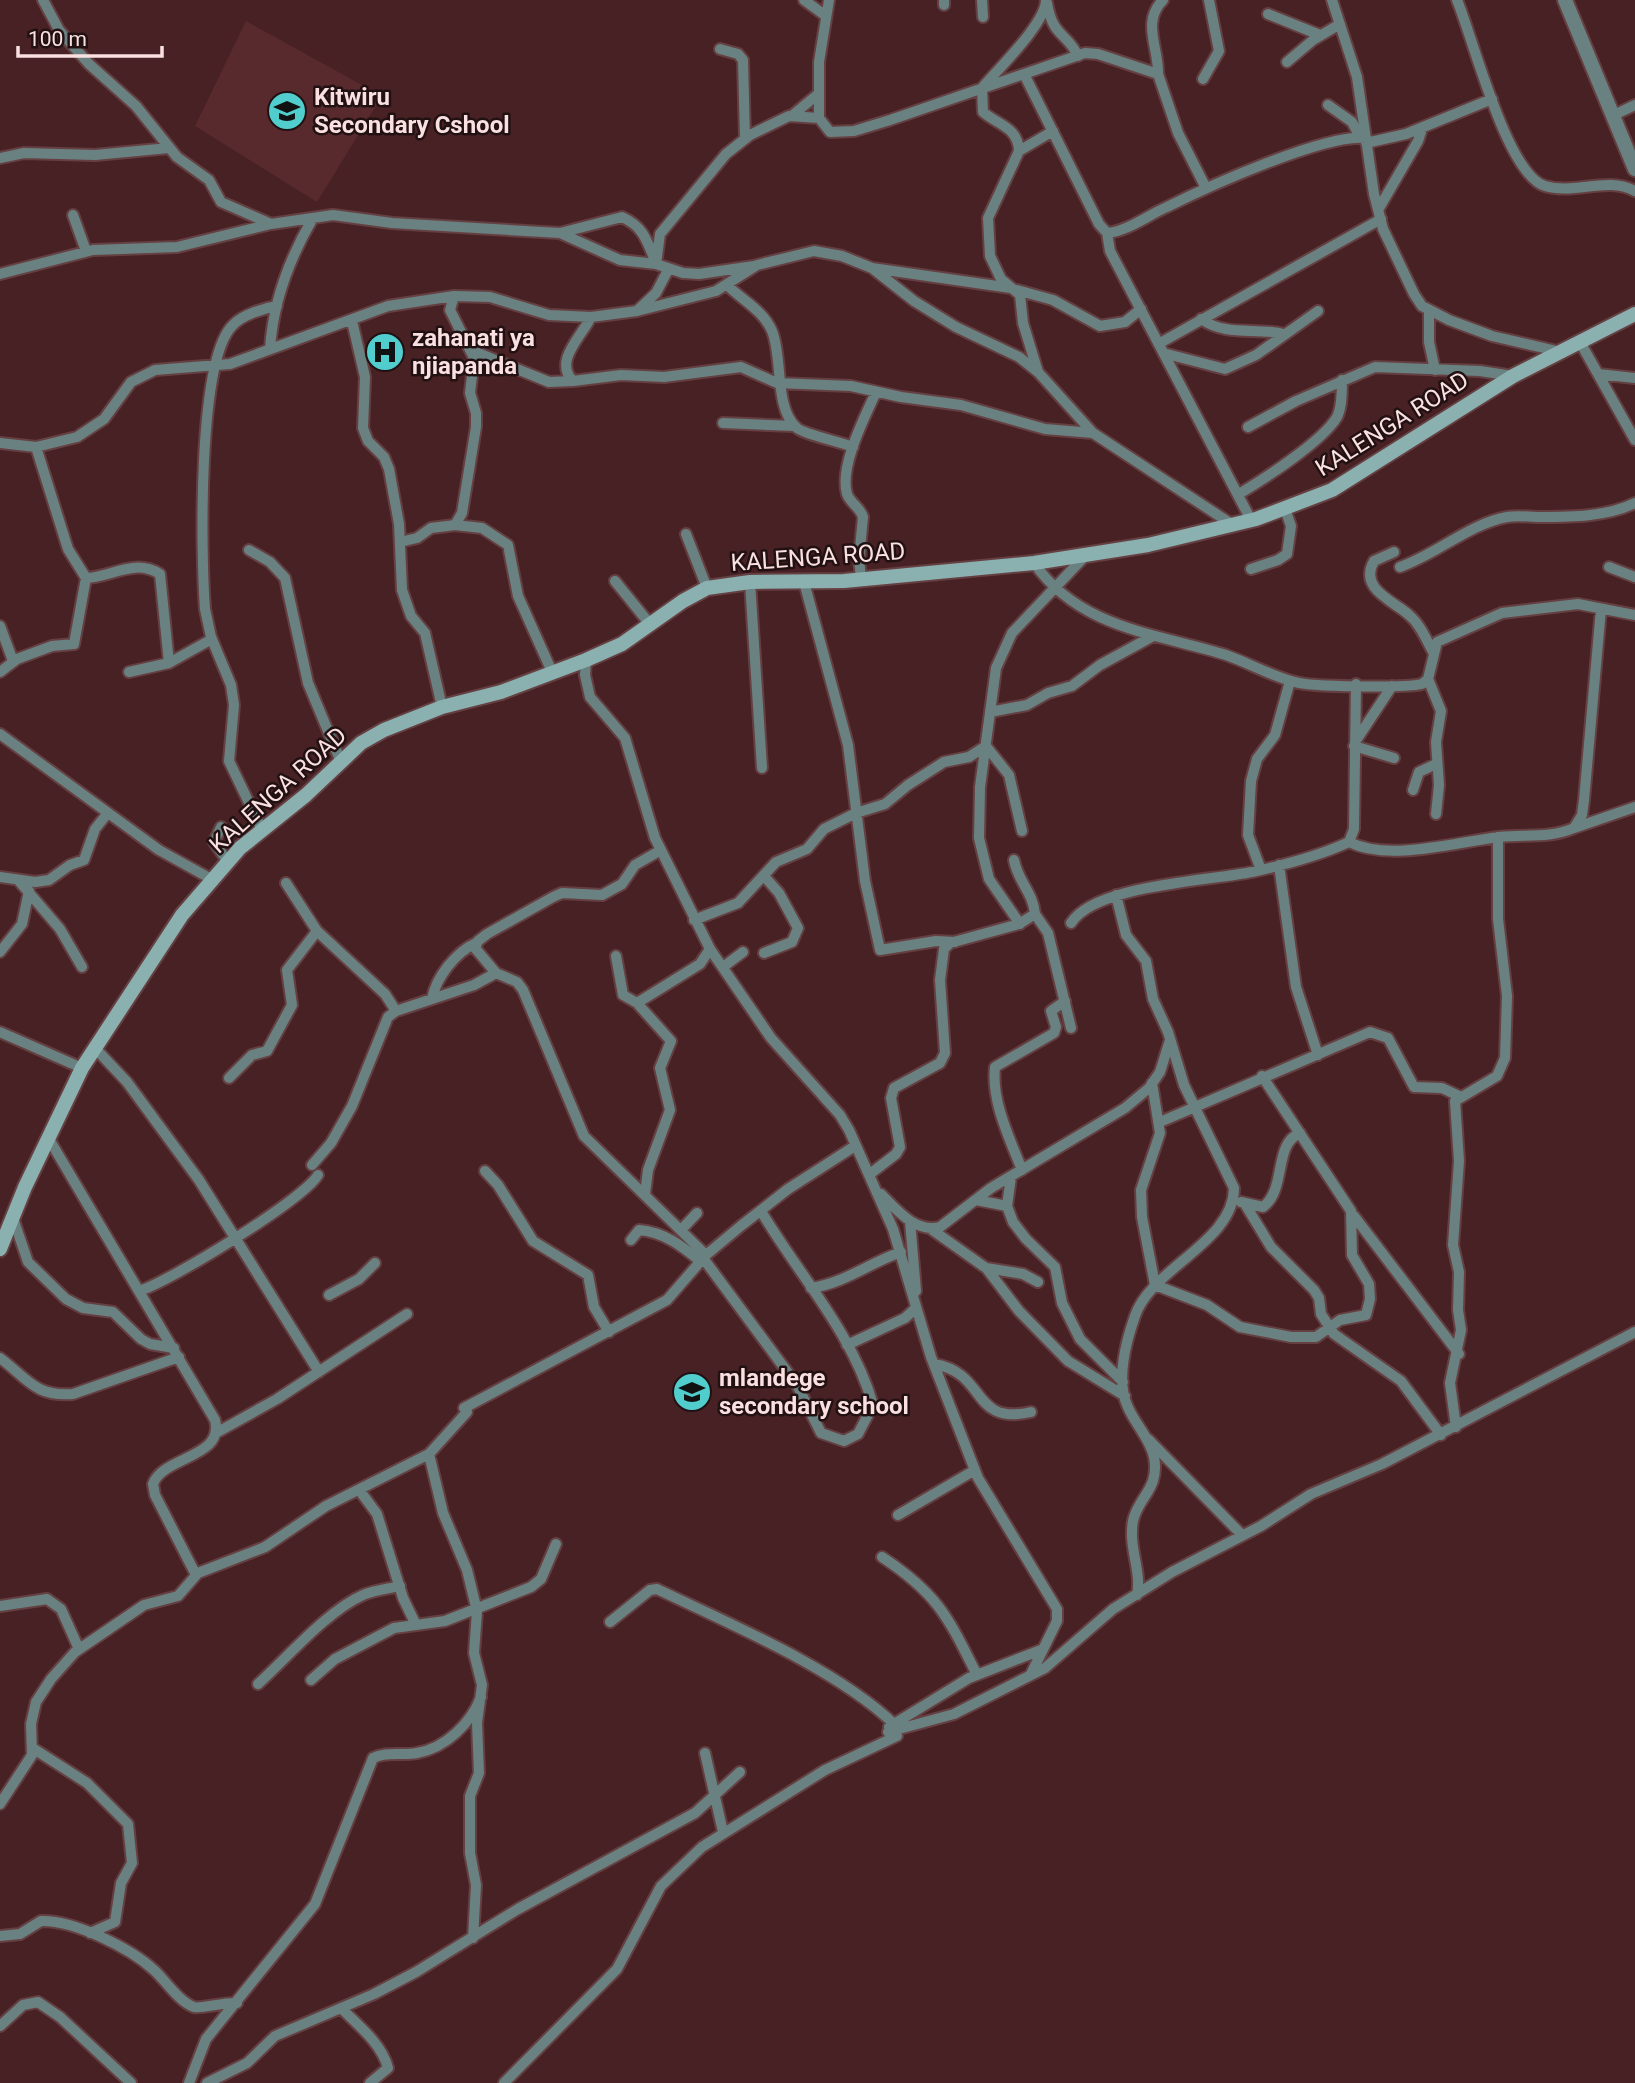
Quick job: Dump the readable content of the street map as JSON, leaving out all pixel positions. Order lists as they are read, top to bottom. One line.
{"streets":{"main road":["KALENGA ROAD"]},"places":{"school or university":["Kitwiru Secondary Cshool","mlandege secondary school"],"hospital":["zahanati ya njiapanda"]},"scale_bar":"100 m"}
